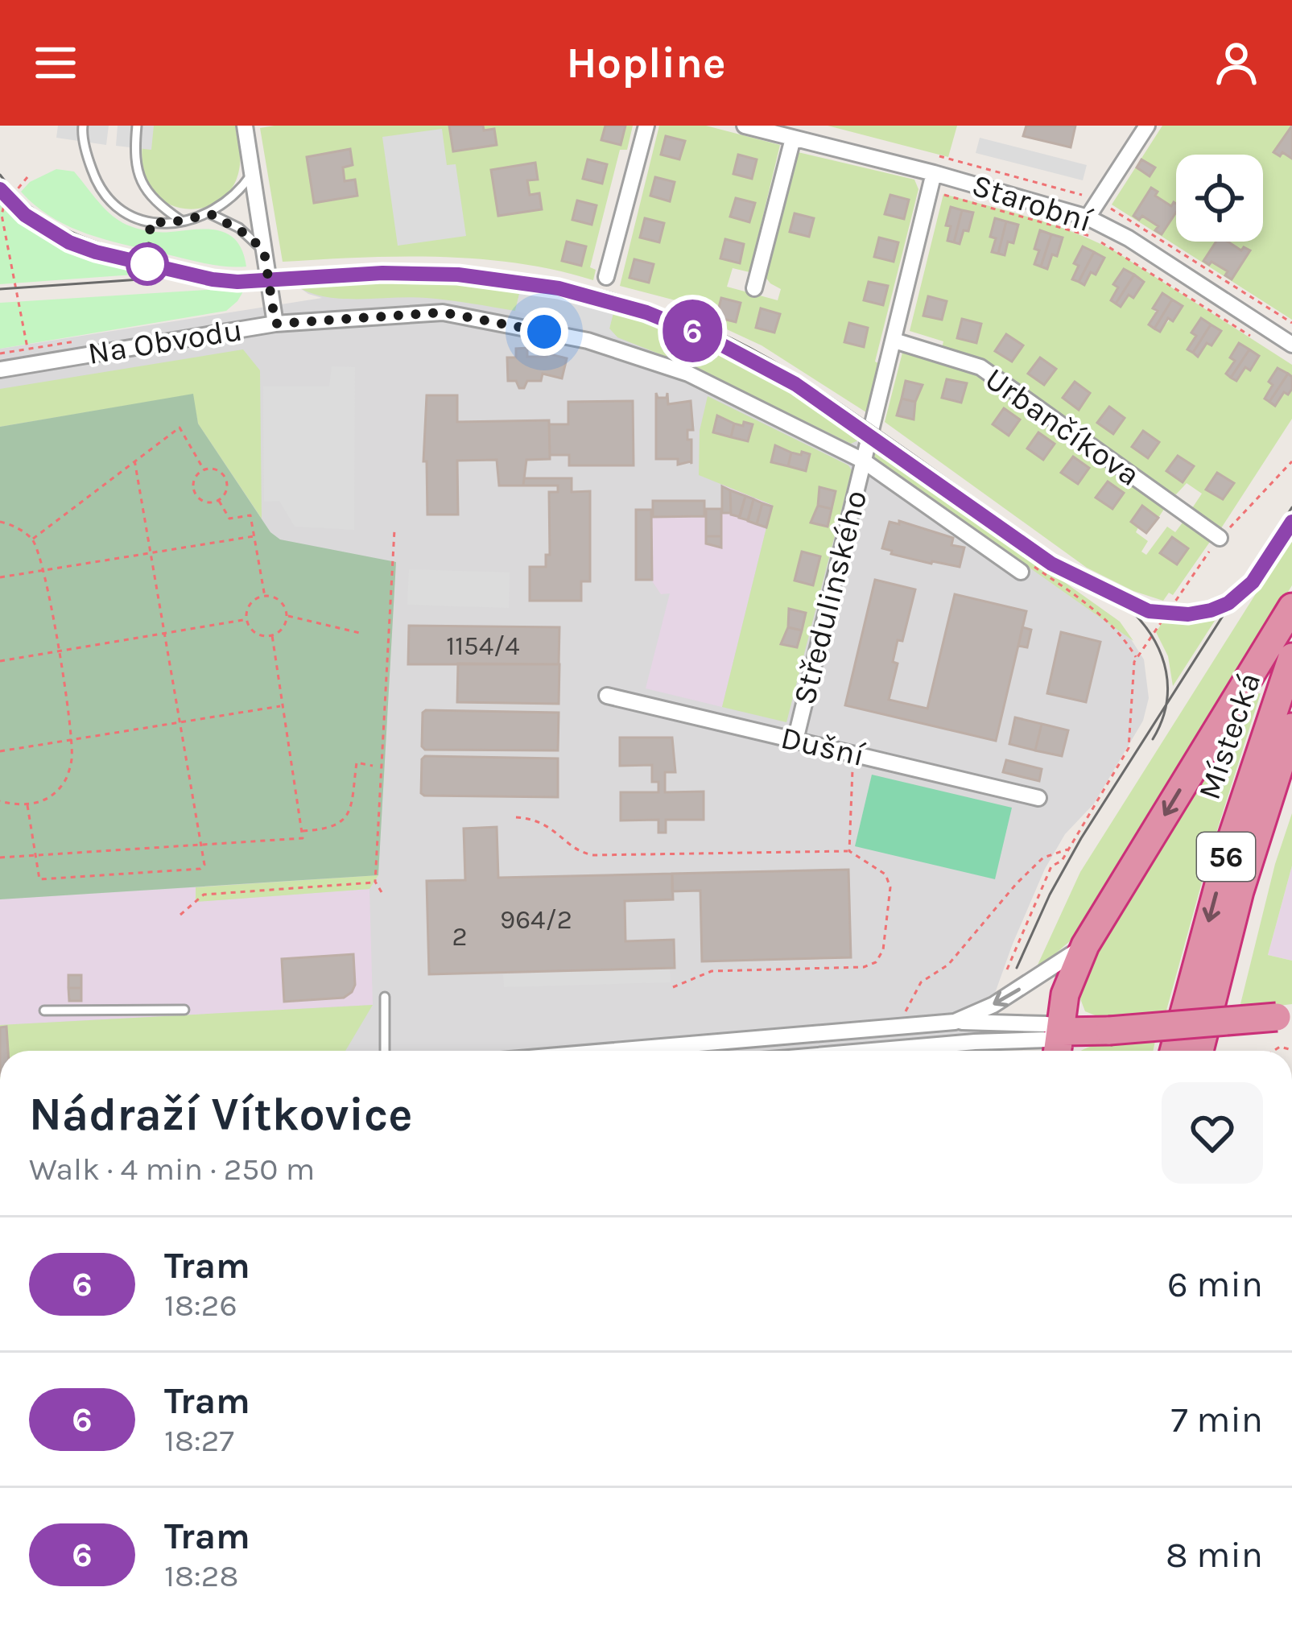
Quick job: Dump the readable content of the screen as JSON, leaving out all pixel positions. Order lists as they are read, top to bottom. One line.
{"streets":{"highway":["Místecká","56"],"street":["Starobní","Na Obvodu","Urbančíkova","Středulinského","Dušní"]},"crossings":[["Starobní","Středulinského"],["Na Obvodu","Středulinského"],["Urbančíkova","Středulinského"],["Středulinského","Dušní"]],"lines":["tram line 6"],"house_numbers":["1154/4","964/2","2"],"page":{"header":"Hopline","on_map":"6","heading":["Nádraží Vítkovice","Walk · 4 min · 250 m"],"list":[{"mark":"6","name":"Tram","note":"18:26","value":"6 min"},{"mark":"6","name":"Tram","note":"18:27","value":"7 min"},{"mark":"6","name":"Tram","note":"18:28","value":"8 min"}]}}
